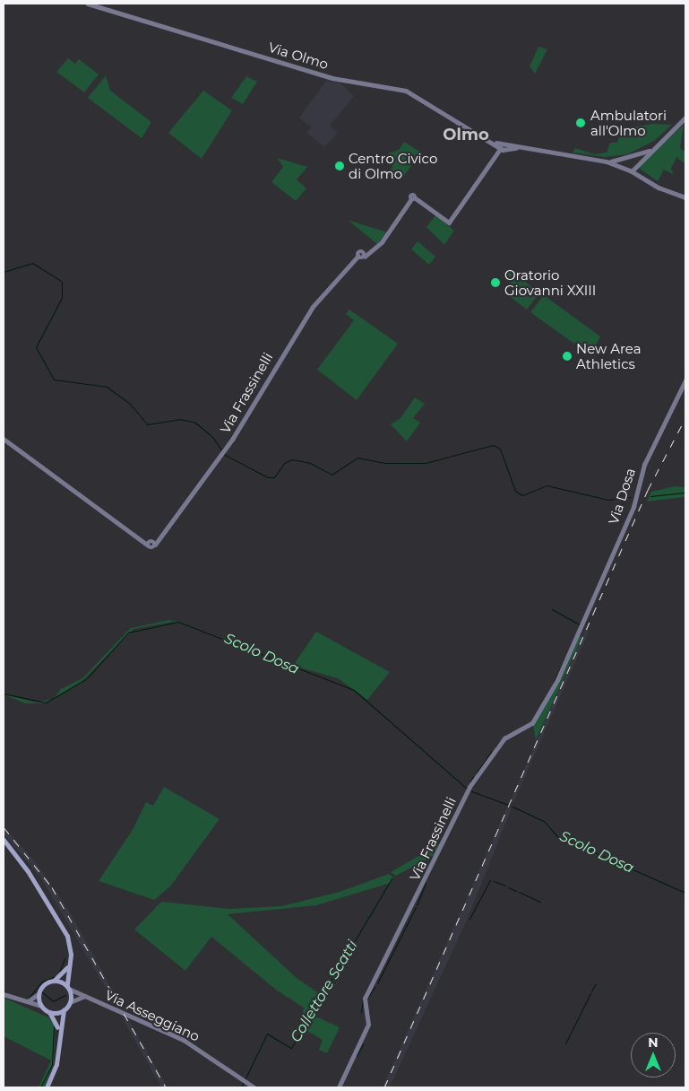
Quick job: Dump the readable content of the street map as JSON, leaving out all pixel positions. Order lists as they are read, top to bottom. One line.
{"streets":{"main road":["Via Asseggiano"],"street":["Via Olmo","Via Frassinelli","Via Dosa"]},"crossings":[["Via Frassinelli","Via Dosa"]],"districts":["Olmo"],"water":["Scolo Dosa","Collettore Scatti"],"places":["Ambulatori all'Olmo","Centro Civico di Olmo","Oratorio Giovanni XXIII","New Area Athletics"],"north":"top"}
